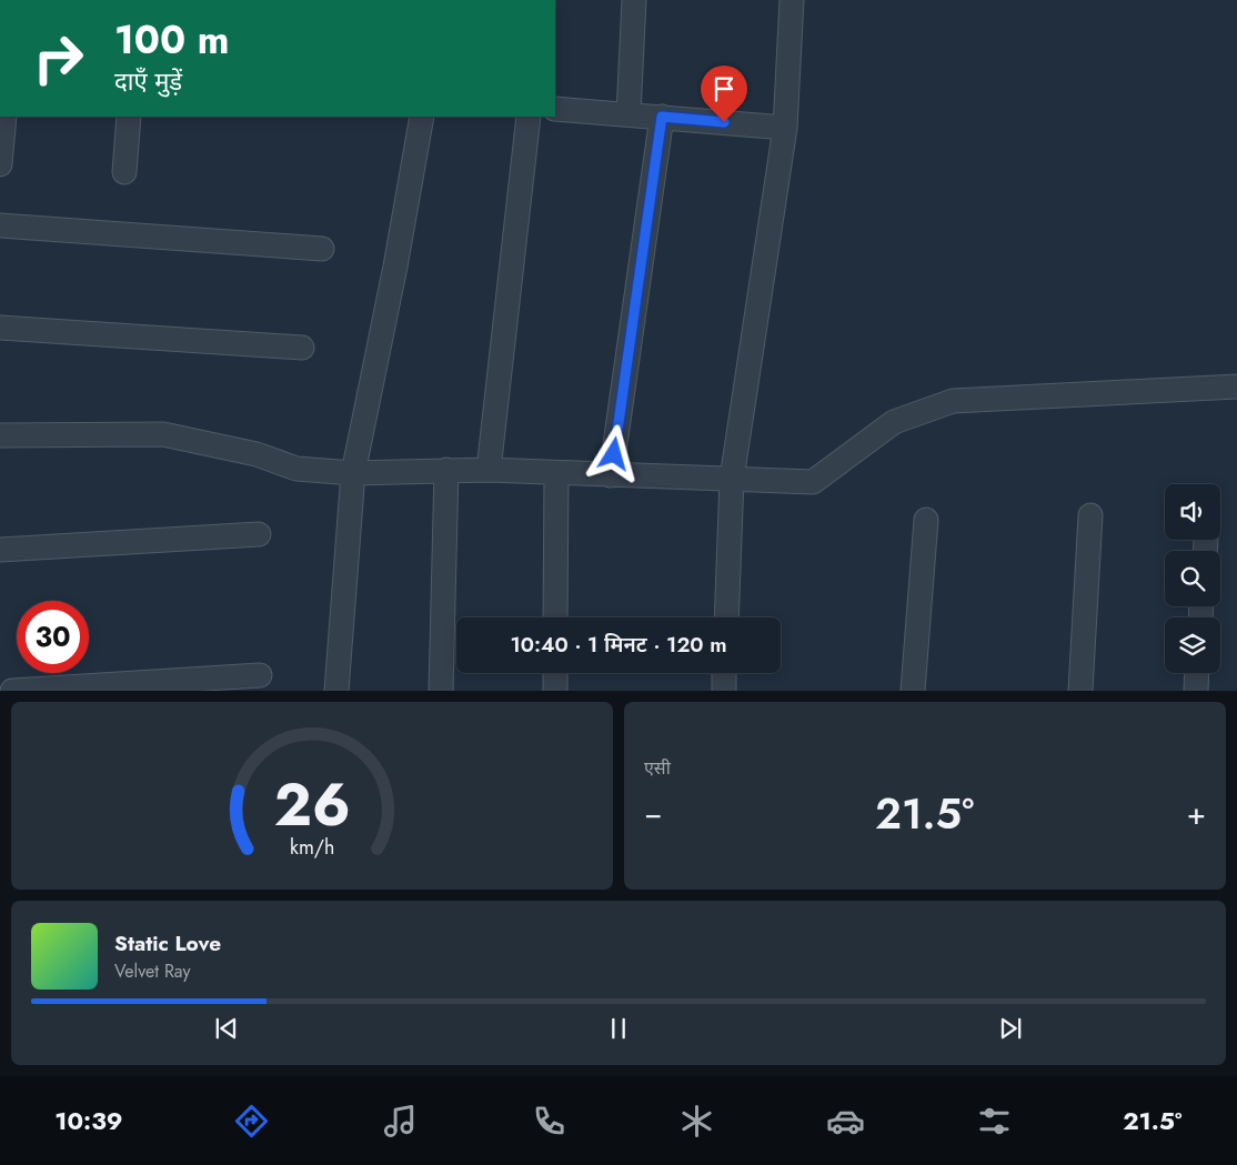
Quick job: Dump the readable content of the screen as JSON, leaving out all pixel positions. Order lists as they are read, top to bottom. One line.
{"page":{"turn":["100 m","दाएँ मुड़ें"],"limit":"30","trip":"10:40 · 1 मिनट · 120 m","tile":"एसी","heat":["−","21.5°","+"],"song":["Static Love","Velvet Ray"],"tabs":["10:39","21.5°"],"gauge":["26","km/h"]}}
